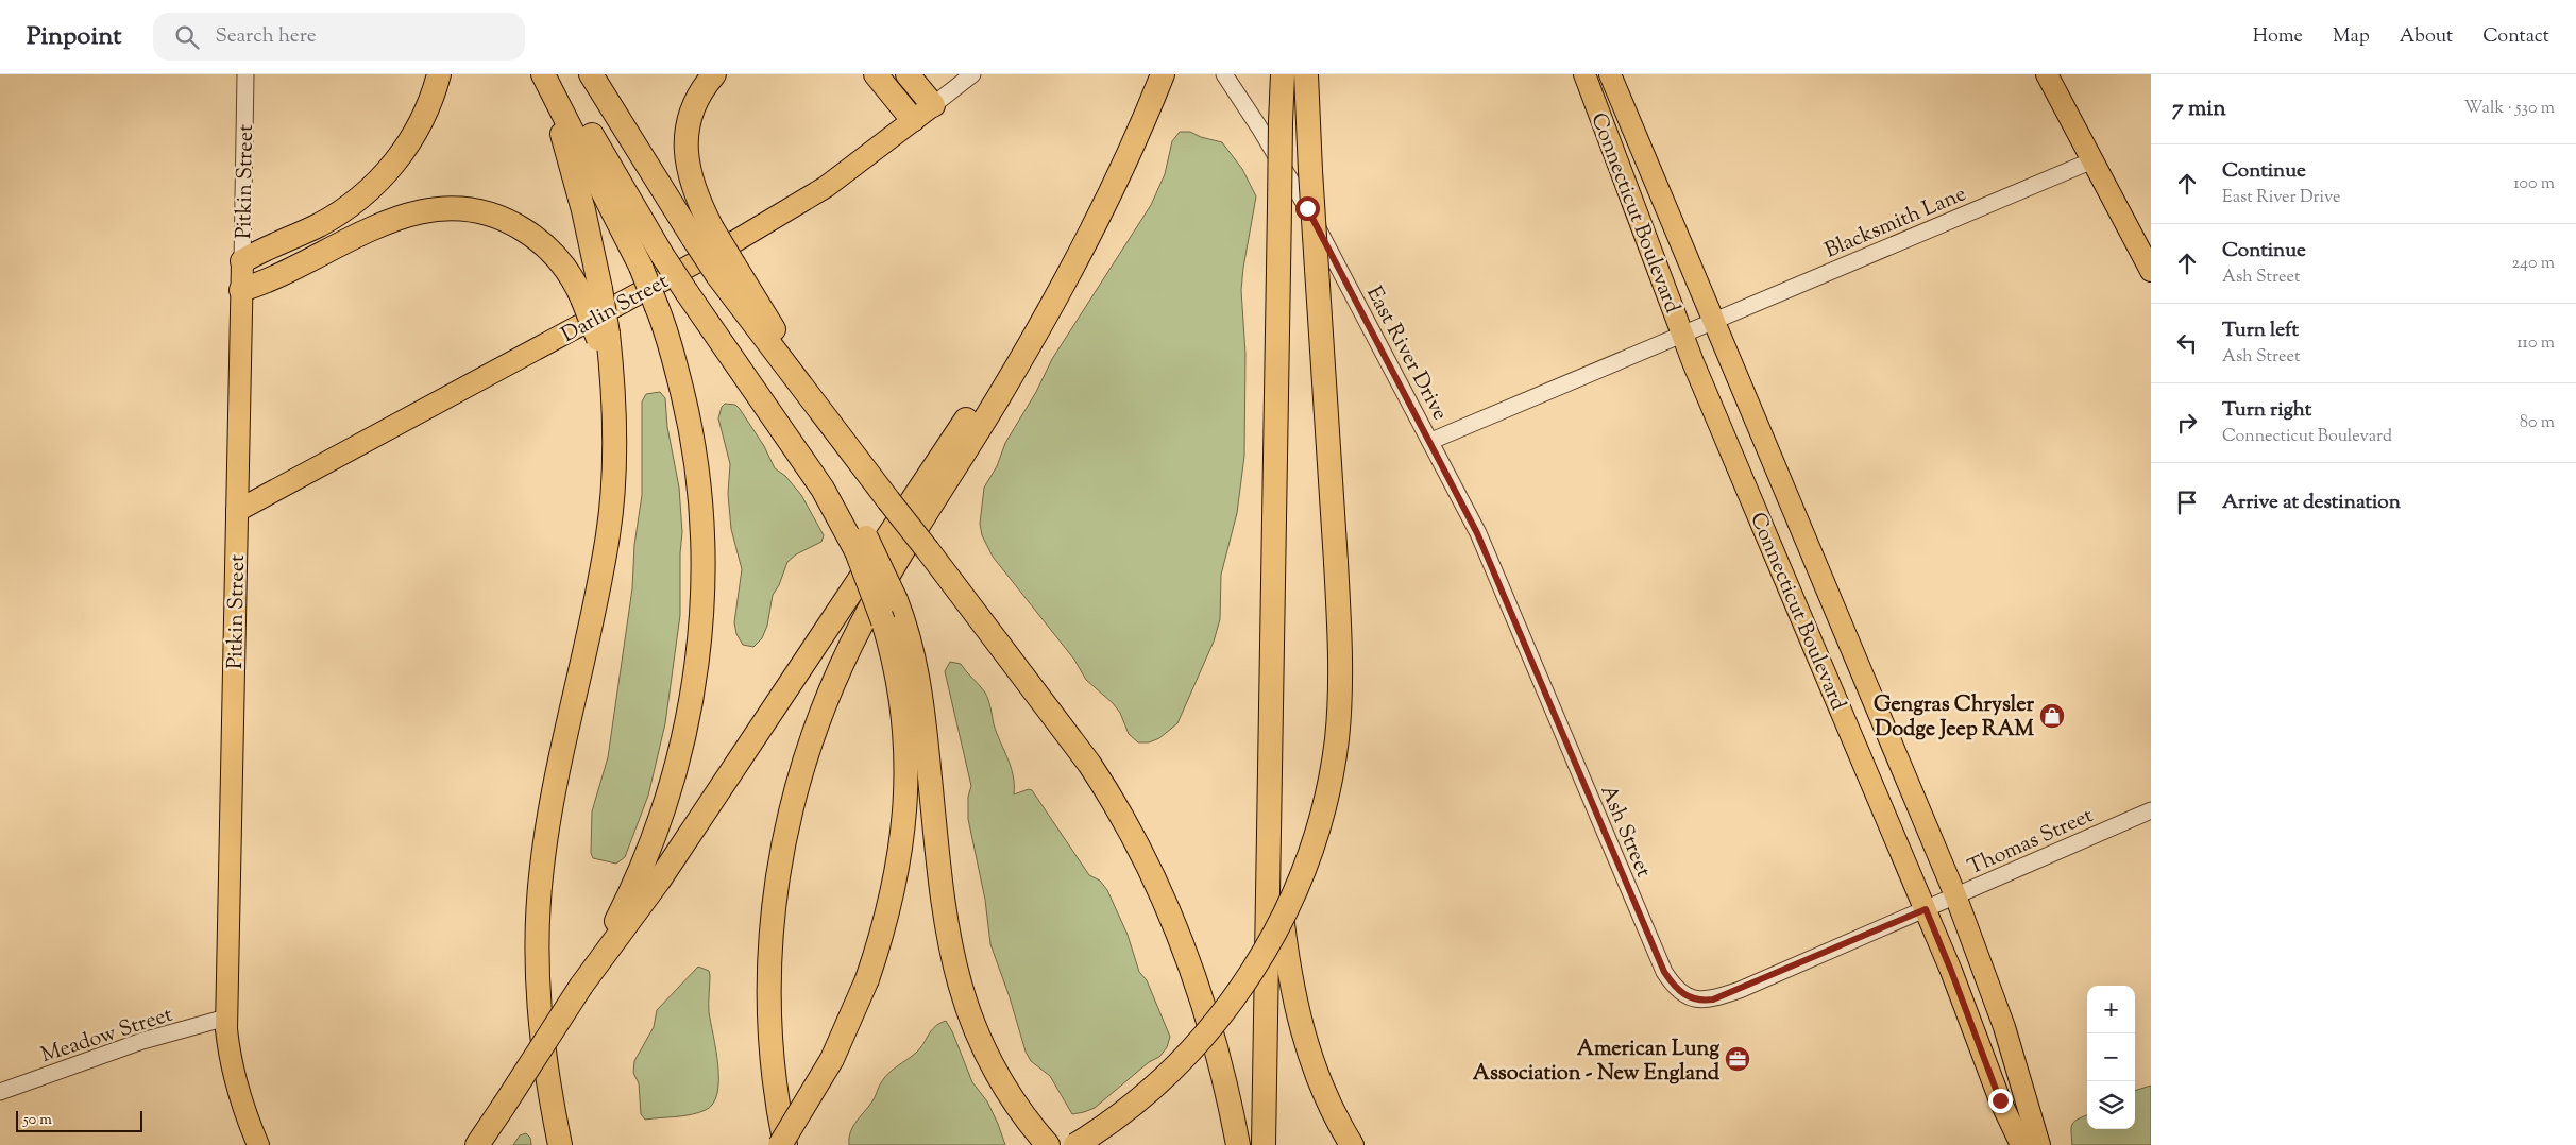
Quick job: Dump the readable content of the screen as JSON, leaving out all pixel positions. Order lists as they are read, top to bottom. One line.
{"streets":{"main road":["Pitkin Street","Connecticut Boulevard","Darlin Street"],"street":["Blacksmith Lane","East River Drive","Ash Street","Thomas Street","Meadow Street"]},"crossings":[["Pitkin Street","Darlin Street"],["Pitkin Street","Meadow Street"],["Connecticut Boulevard","Blacksmith Lane"],["Connecticut Boulevard","East River Drive"],["Connecticut Boulevard","Ash Street"],["Connecticut Boulevard","Thomas Street"],["Blacksmith Lane","East River Drive"],["East River Drive","Ash Street"],["Ash Street","Thomas Street"]],"places":{"shop":["Gengras Chrysler Dodge Jeep RAM"],"office":["American Lung Association - New England"]},"scale_bar":"50 m","page":{"header":"Pinpoint","search":"Search here","nav":["Home","Map","About","Contact"],"heading":["7 min","Walk · 530 m"],"list":[["Continue","East River Drive","100 m"],["Continue","Ash Street","240 m"],["Turn left","Ash Street","110 m"],["Turn right","Connecticut Boulevard","80 m"],"Arrive at destination"],"map_buttons":["+","−"],"scale":"50 m"}}
